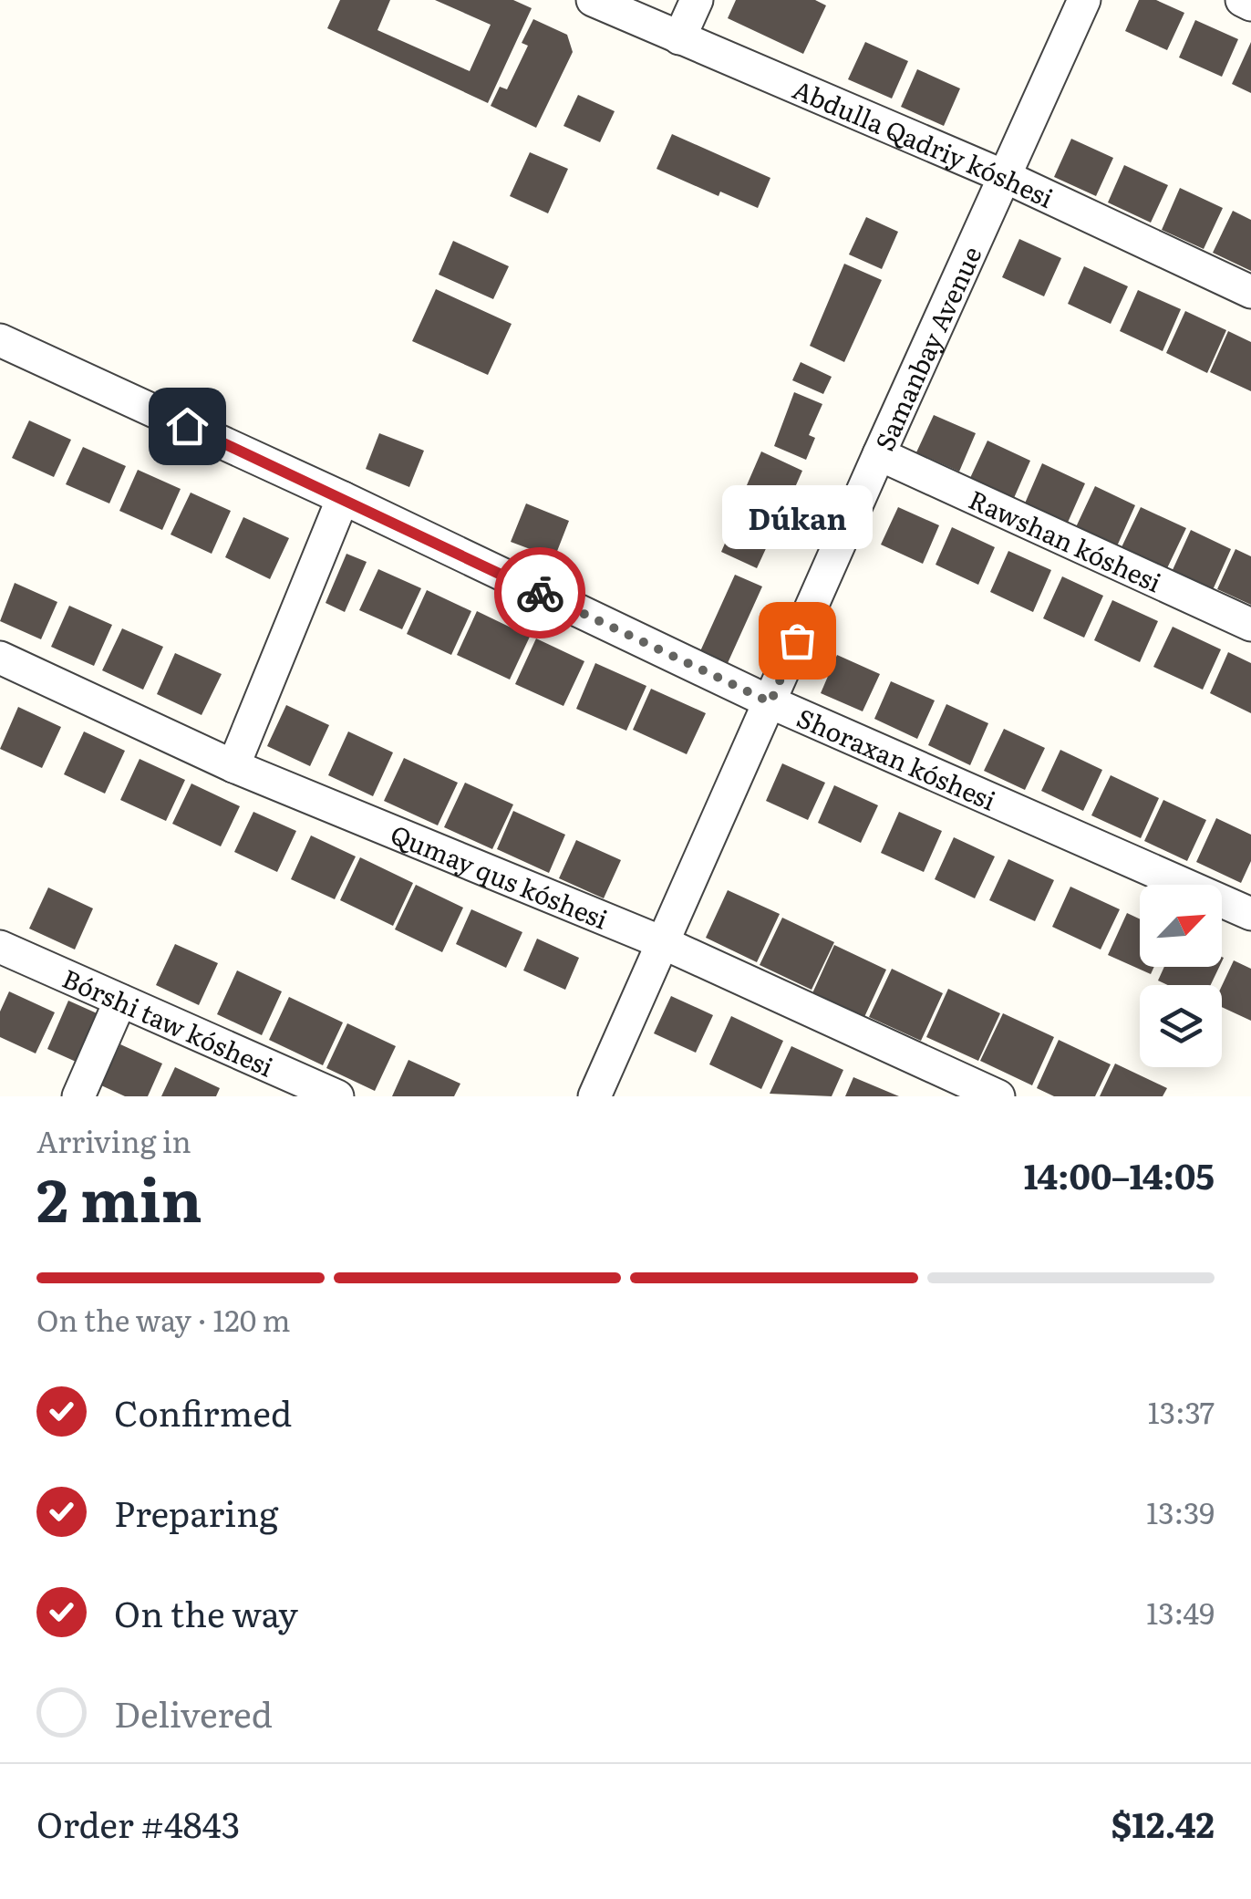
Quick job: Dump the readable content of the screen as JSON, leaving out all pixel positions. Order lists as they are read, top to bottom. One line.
{"streets":{"street":["Abdulla Qadriy kóshesi","Samanbay Avenue","Rawshan kóshesi","Shoraxan kóshesi","Qumay qus kóshesi","Bórshi taw kóshesi"]},"crossings":[["Abdulla Qadriy kóshesi","Samanbay Avenue"],["Samanbay Avenue","Rawshan kóshesi"],["Samanbay Avenue","Shoraxan kóshesi"],["Samanbay Avenue","Qumay qus kóshesi"]],"places":["Dúkan"],"north":"top right","page":{"bubble":"Dúkan","heading":["2 min","Arriving in","14:00–14:05"],"panel":["Order #4843","$12.42"],"bar":"On the way · 120 m","list":[["Confirmed","13:37"],["Preparing","13:39"],["On the way","13:49"],"Delivered"]}}
